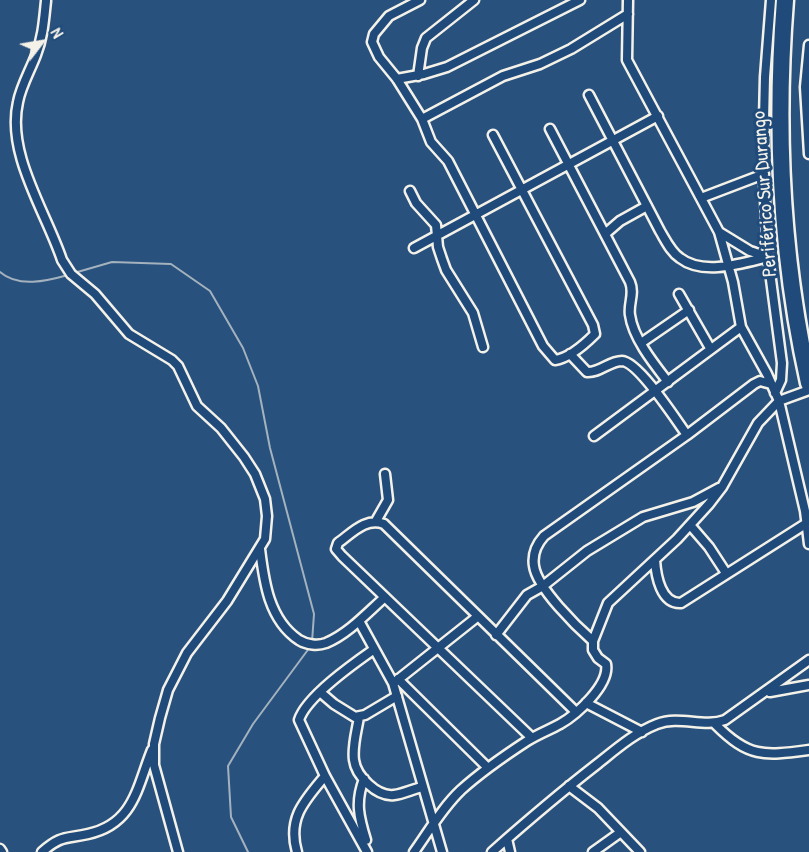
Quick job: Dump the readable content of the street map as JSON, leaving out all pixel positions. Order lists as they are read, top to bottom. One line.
{"streets":{"highway":["Periférico Sur Durango"]},"north":"top right"}
